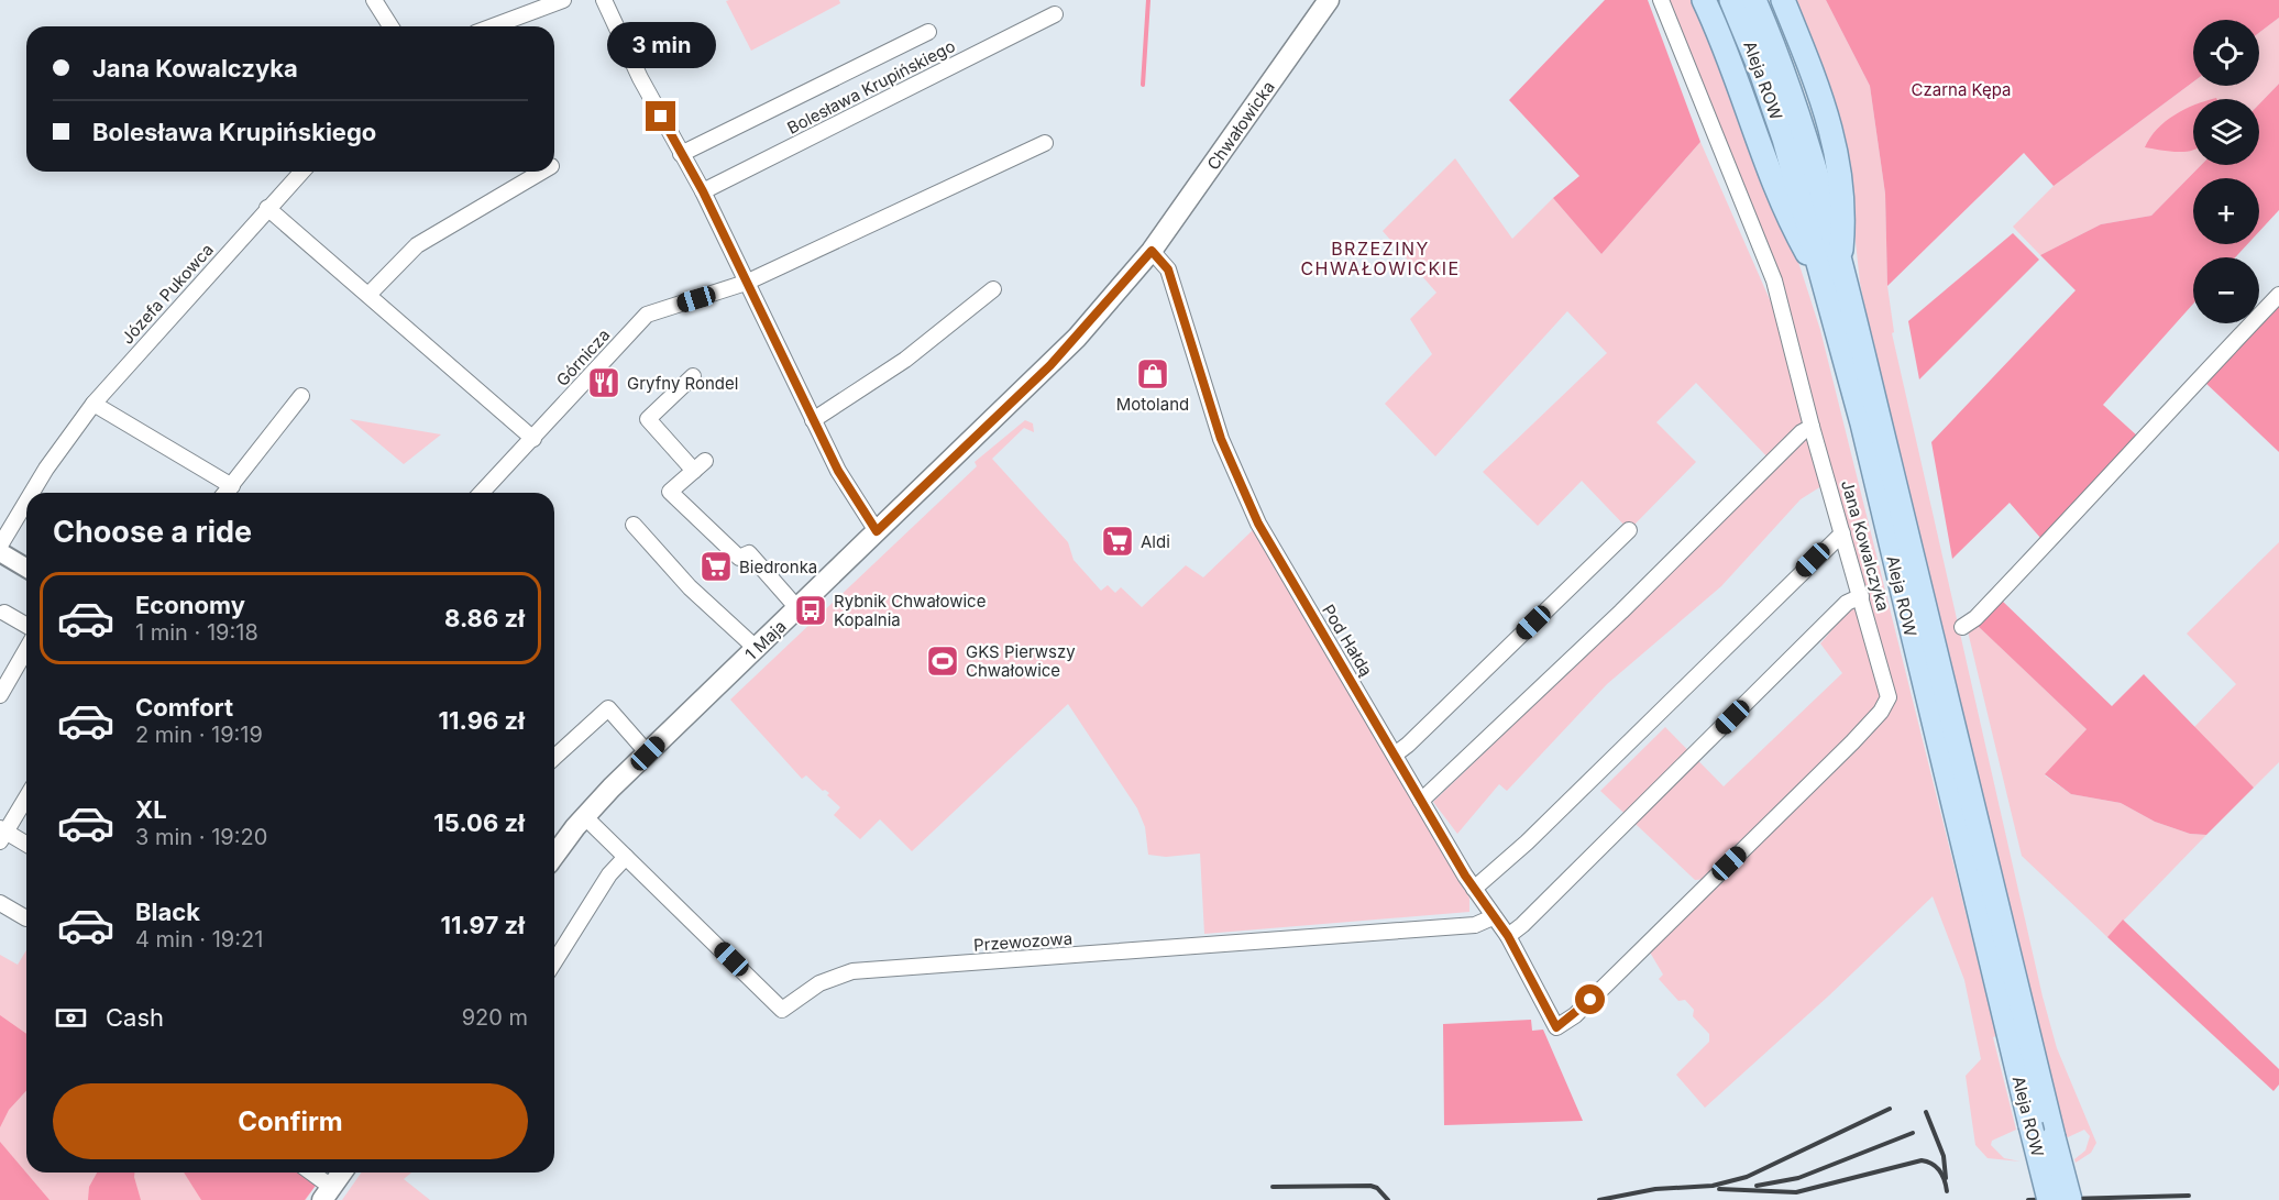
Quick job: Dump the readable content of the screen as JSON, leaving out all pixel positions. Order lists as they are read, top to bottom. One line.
{"streets":{"main road":["Aleja ROW","Chwałowicka","1 Maja"],"street":["Bolesława Krupińskiego","Józefa Pukowca","Górnicza","Jana Kowalczyka","Pod Hałdą","Przewozowa"]},"crossings":[["Chwałowicka","1 Maja"],["Chwałowicka","Pod Hałdą"],["Jana Kowalczyka","Pod Hałdą"],["1 Maja","Pod Hałdą"],["1 Maja","Przewozowa"],["Pod Hałdą","Przewozowa"]],"districts":["BRZEZINY CHWAŁOWICKIE"],"parks":["Czarna Kępa"],"places":{"shop":["Motoland"],"restaurant":["Gryfny Rondel"],"supermarket":["Aldi","Biedronka"],"bus stop":["Rybnik Chwałowice Kopalnia"],"sports":["GKS Pierwszy Chwałowice"]},"page":{"map_buttons":["+","−"],"bubble":"3 min","banner":["Jana Kowalczyka","Bolesława Krupińskiego"],"heading":"Choose a ride","list":[{"name":"Economy","note":"1 min · 19:18","value":"8.86 zł"},{"name":"Comfort","note":"2 min · 19:19","value":"11.96 zł"},{"name":"XL","note":"3 min · 19:20","value":"15.06 zł"},{"name":"Black","note":"4 min · 19:21","value":"11.97 zł"}],"pay":["Cash","920 m"],"buttons":"Confirm"}}
